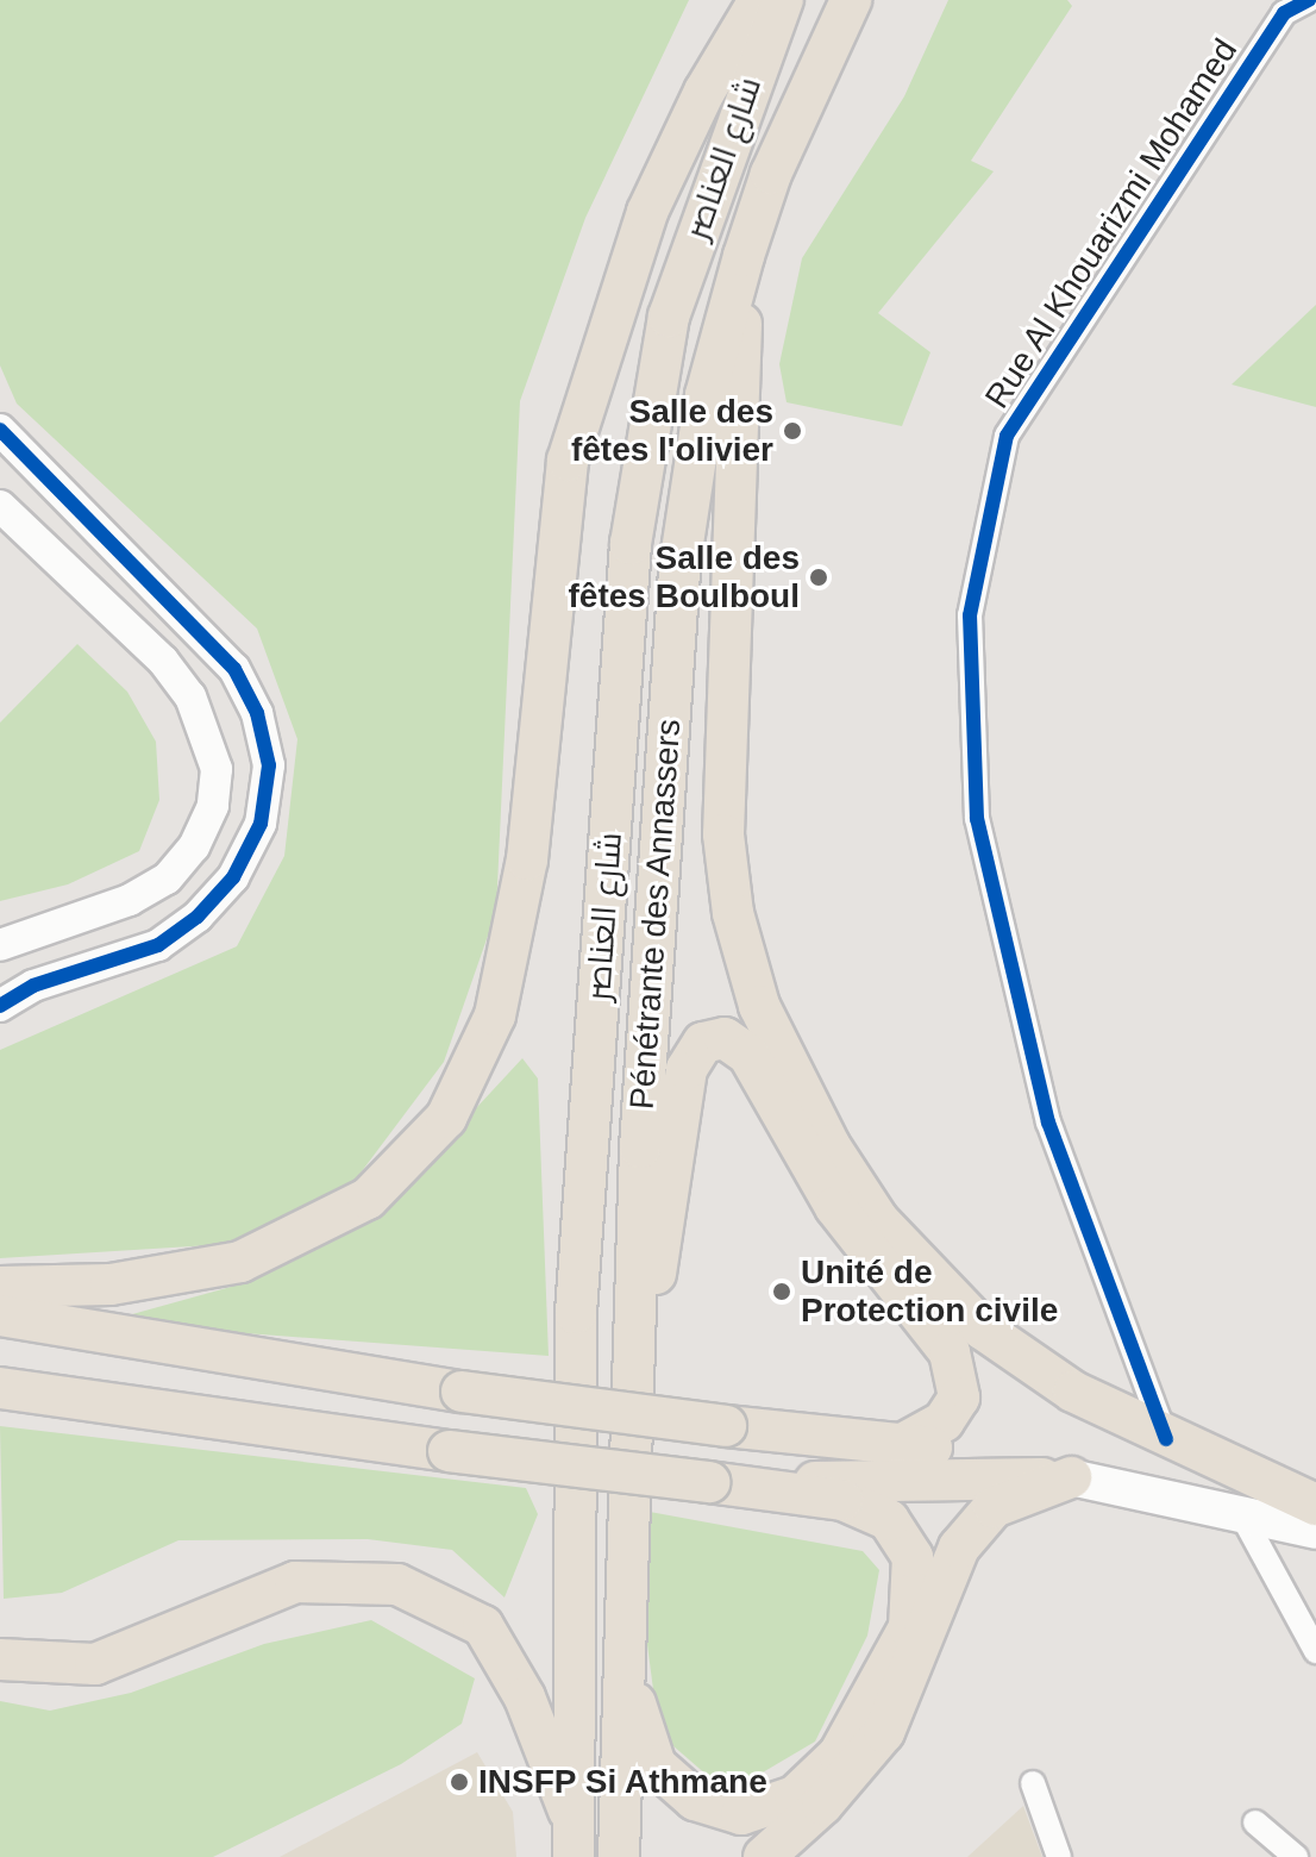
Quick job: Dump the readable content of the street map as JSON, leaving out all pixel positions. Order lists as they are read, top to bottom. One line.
{"streets":{"highway":["شارع العناصر","Pénétrante des Annassers"],"street":["Rue Al Khouarizmi Mohamed"]},"places":["Salle des fêtes l'olivier","Salle des fêtes Boulboul","Unité de Protection civile","INSFP Si Athmane"]}
